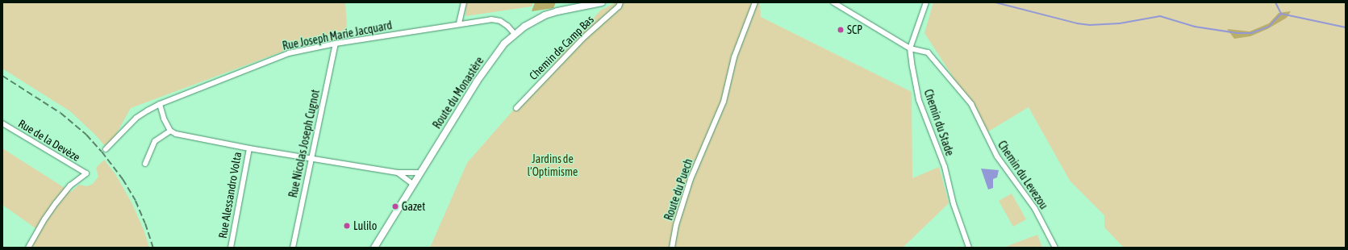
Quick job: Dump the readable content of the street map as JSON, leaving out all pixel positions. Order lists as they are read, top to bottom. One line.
{"streets":{"street":["Rue Joseph Marie Jacquard","Chemin de Camp Bas","Route du Monastère","Chemin du Stade","Rue de la Devèze","Rue Nicolas Joseph Cugnot","Chemin du Levezou","Route du Puech","Rue Alessandro Volta"]},"crossings":[["Rue Joseph Marie Jacquard","Route du Monastère"],["Rue Joseph Marie Jacquard","Rue Nicolas Joseph Cugnot"],["Chemin du Stade","Chemin du Levezou"]],"parks":["Jardins de l’Optimisme"],"places":["SCP","Gazet","Lulilo"]}
